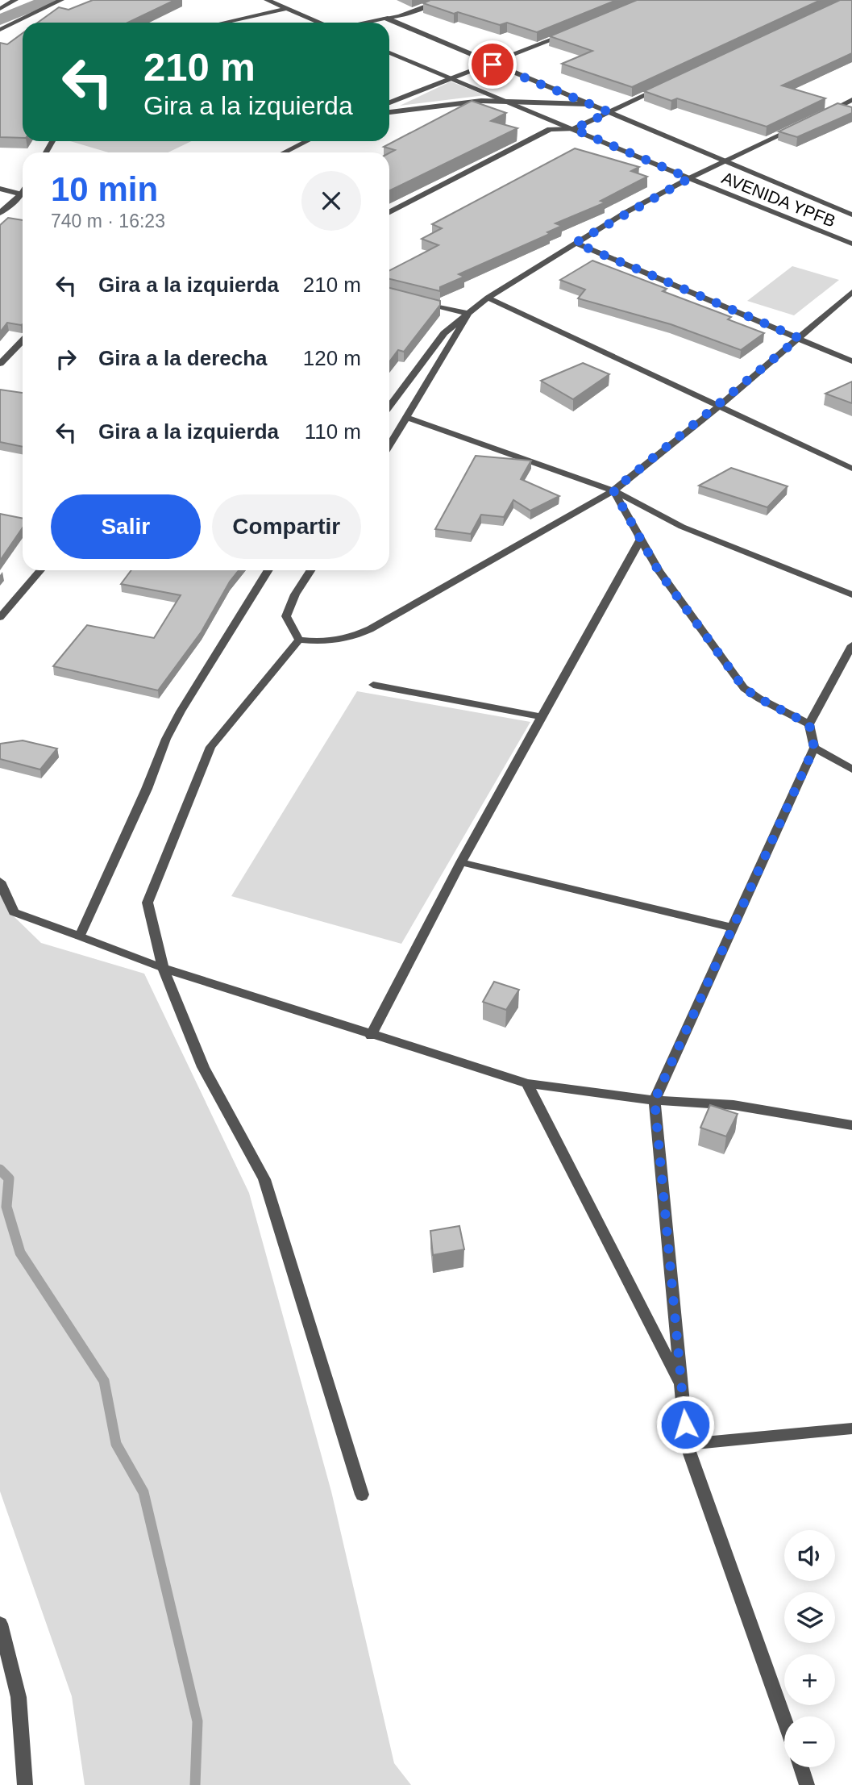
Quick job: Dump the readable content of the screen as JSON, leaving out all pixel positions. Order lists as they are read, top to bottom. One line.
{"streets":{"street":["AVENIDA YPFB"]},"page":{"turn":["210 m","Gira a la izquierda"],"heading":["10 min","740 m · 16:23"],"list":[{"name":"Gira a la izquierda","value":"210 m"},{"name":"Gira a la derecha","value":"120 m"},{"name":"Gira a la izquierda","value":"110 m"}],"buttons":["Salir","Compartir"],"map_buttons":["+","−"]}}
